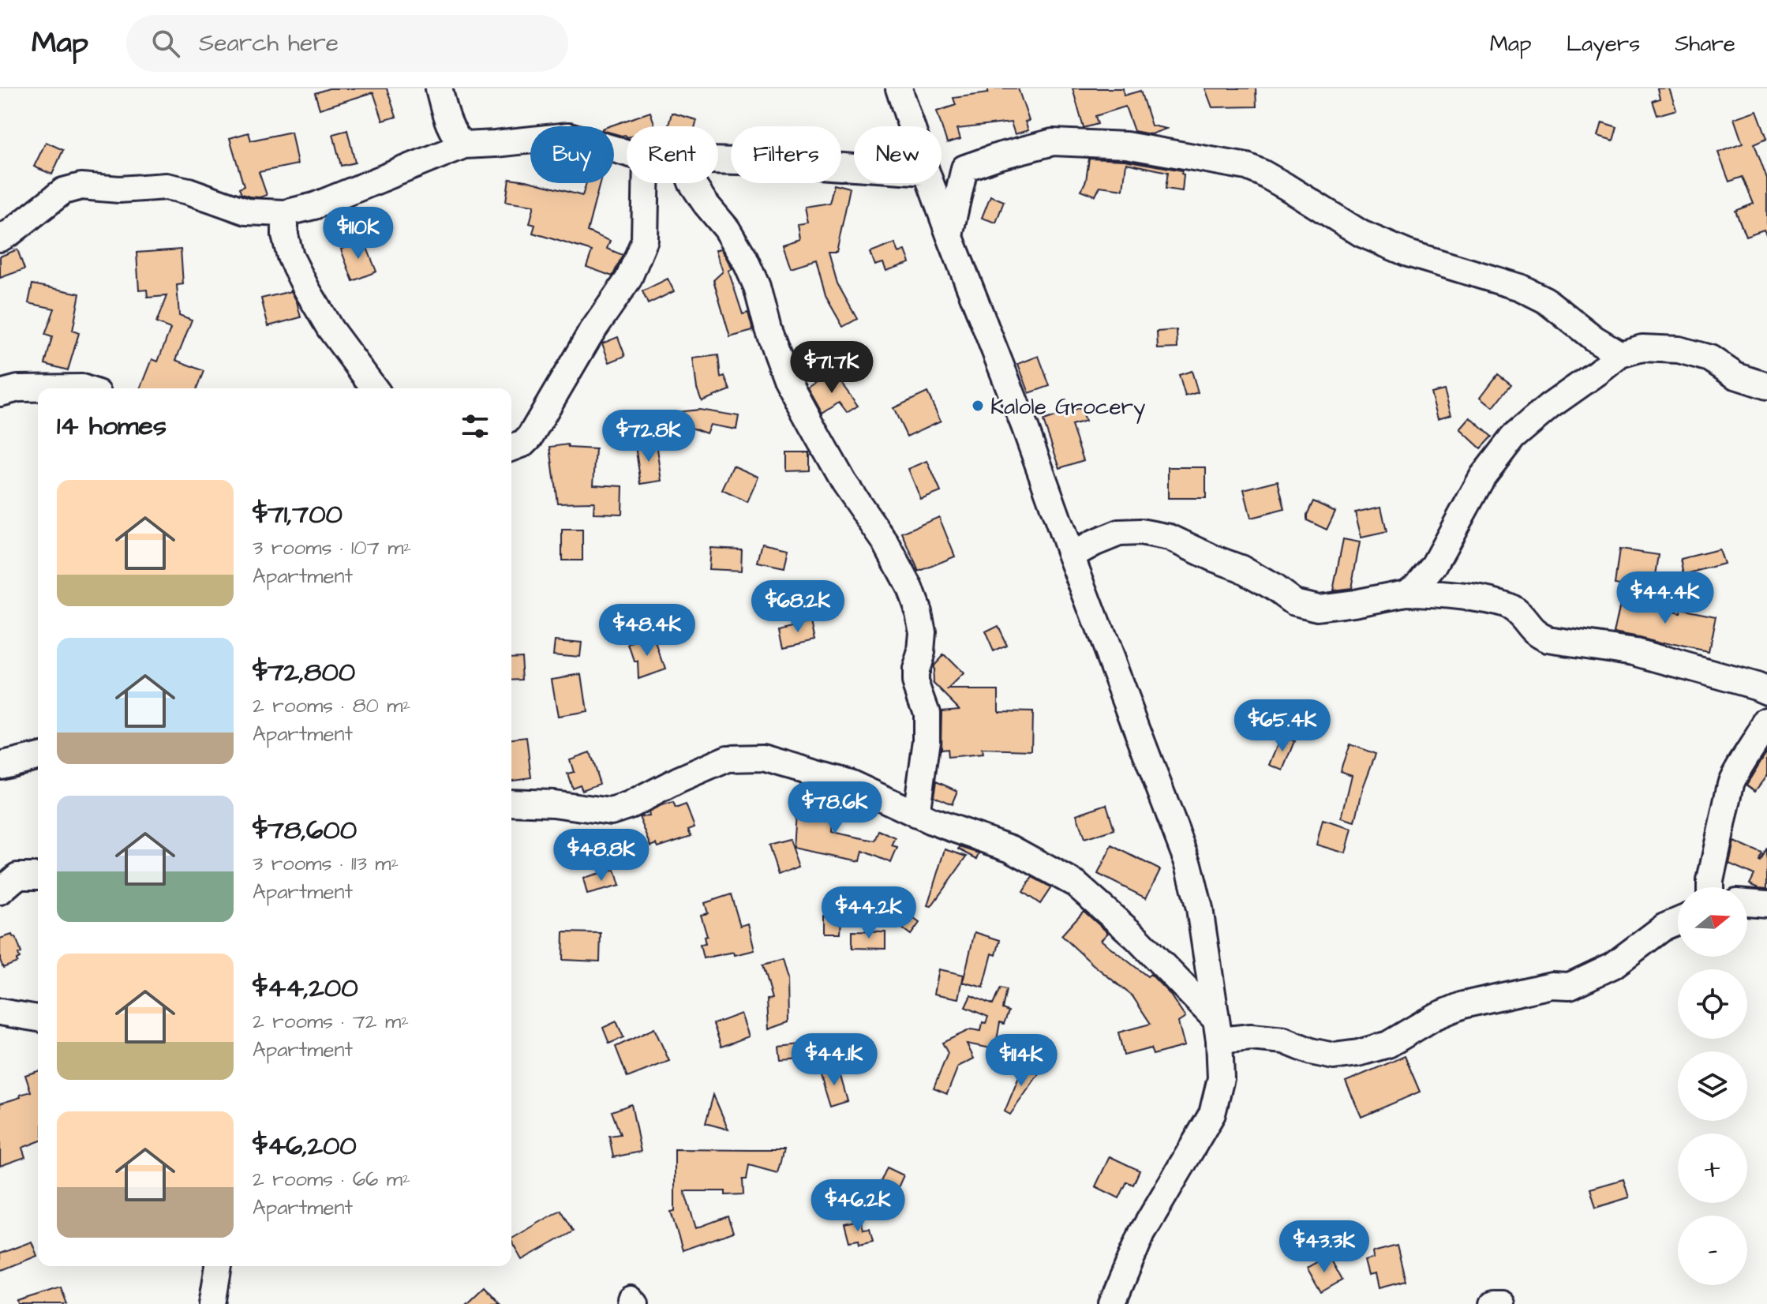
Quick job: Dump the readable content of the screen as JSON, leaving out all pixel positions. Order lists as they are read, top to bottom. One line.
{"places":["Kalole Grocery"],"north":"right","page":{"header":"Map","search":"Search here","nav":["Map","Layers","Share"],"chip":["Buy","Rent","Filters","New"],"price":["$110K","$71.7K","$72.8K","$44.4K","$68.2K","$48.4K","$65.4K","$78.6K","$48.8K","$44.2K","$44.1K","$114K","$46.2K","$43.3K"],"heading":"14 homes","list":[{"name":"$71,700","note":"3 rooms · 107 m² · Apartment"},{"name":"$72,800","note":"2 rooms · 80 m² · Apartment"},{"name":"$78,600","note":"3 rooms · 113 m² · Apartment"},{"name":"$44,200","note":"2 rooms · 72 m² · Apartment"},{"name":"$46,200","note":"2 rooms · 66 m² · Apartment"}],"map_buttons":["+","−"]}}
